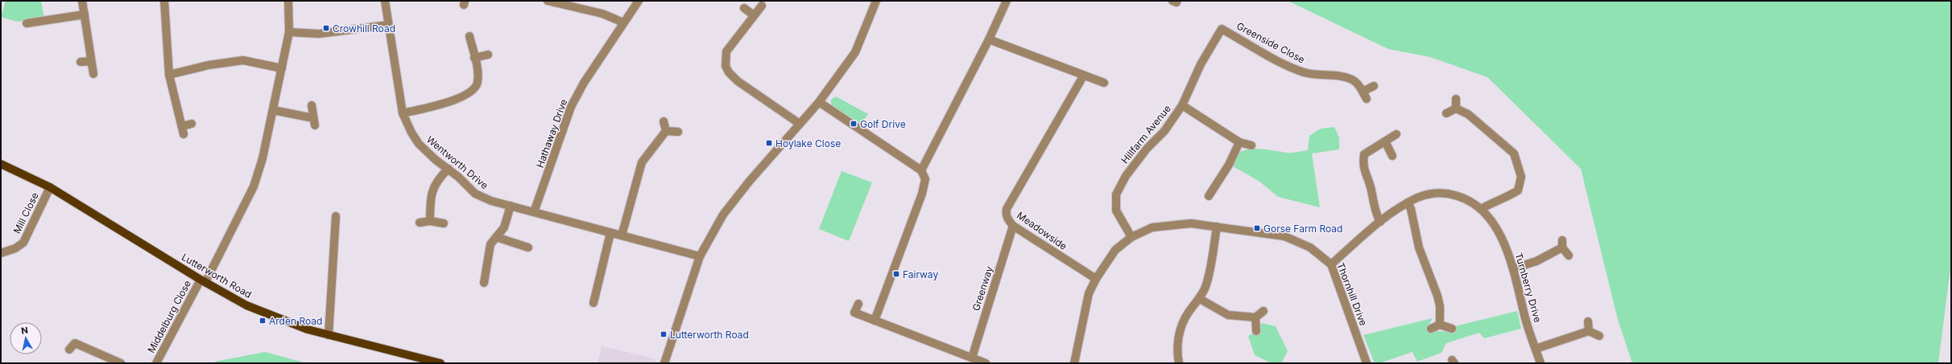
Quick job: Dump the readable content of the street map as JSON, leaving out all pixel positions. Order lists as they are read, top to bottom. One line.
{"streets":{"main road":["Lutterworth Road"],"street":["Greenside Close","Hathaway Drive","Hillfarm Avenue","Wentworth Drive","Mill Close","Meadowside","Turnberry Drive","Greenway","Thornhill Drive","Middelburg Close"]},"crossings":[["Greenside Close","Hillfarm Avenue"],["Hathaway Drive","Wentworth Drive"],["Hillfarm Avenue","Thornhill Drive"],["Mill Close","Lutterworth Road"],["Meadowside","Greenway"],["Meadowside","Thornhill Drive"],["Lutterworth Road","Middelburg Close"],["Turnberry Drive","Thornhill Drive"]],"places":{"transit":["Crowhill Road","Golf Drive","Hoylake Close","Gorse Farm Road","Fairway","Arden Road","Lutterworth Road"]},"north":"top"}
